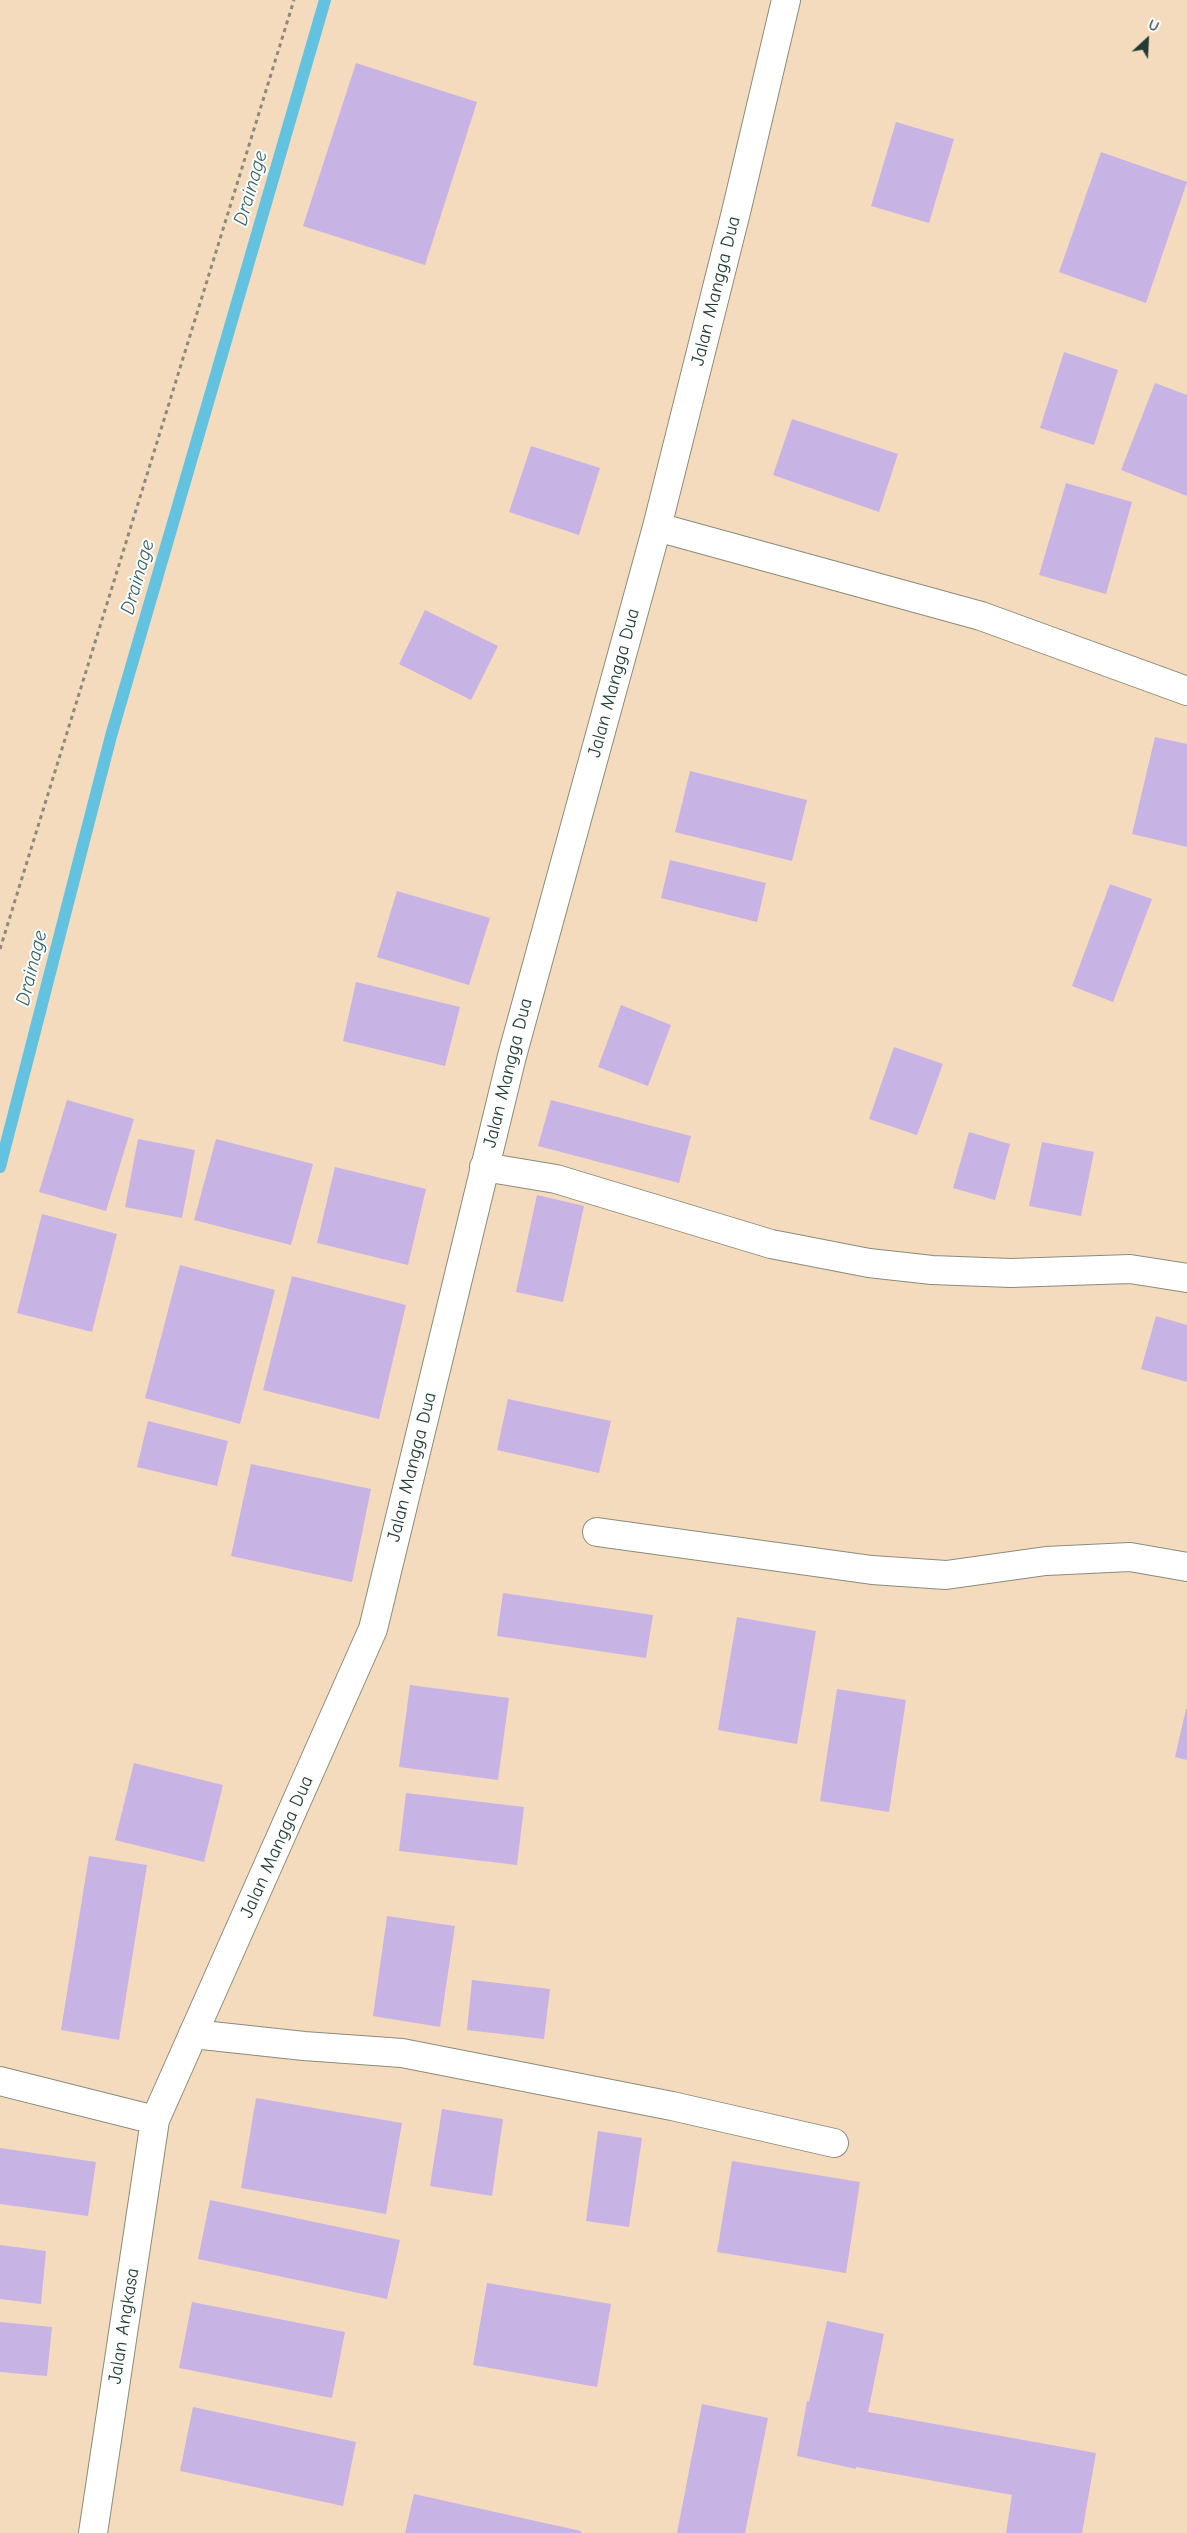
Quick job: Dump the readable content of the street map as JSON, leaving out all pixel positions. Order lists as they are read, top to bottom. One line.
{"streets":{"street":["Jalan Mangga Dua","Jalan Angkasa"]},"crossings":[["Jalan Mangga Dua","Jalan Angkasa"]],"water":["Drainage"],"north":"top right"}
